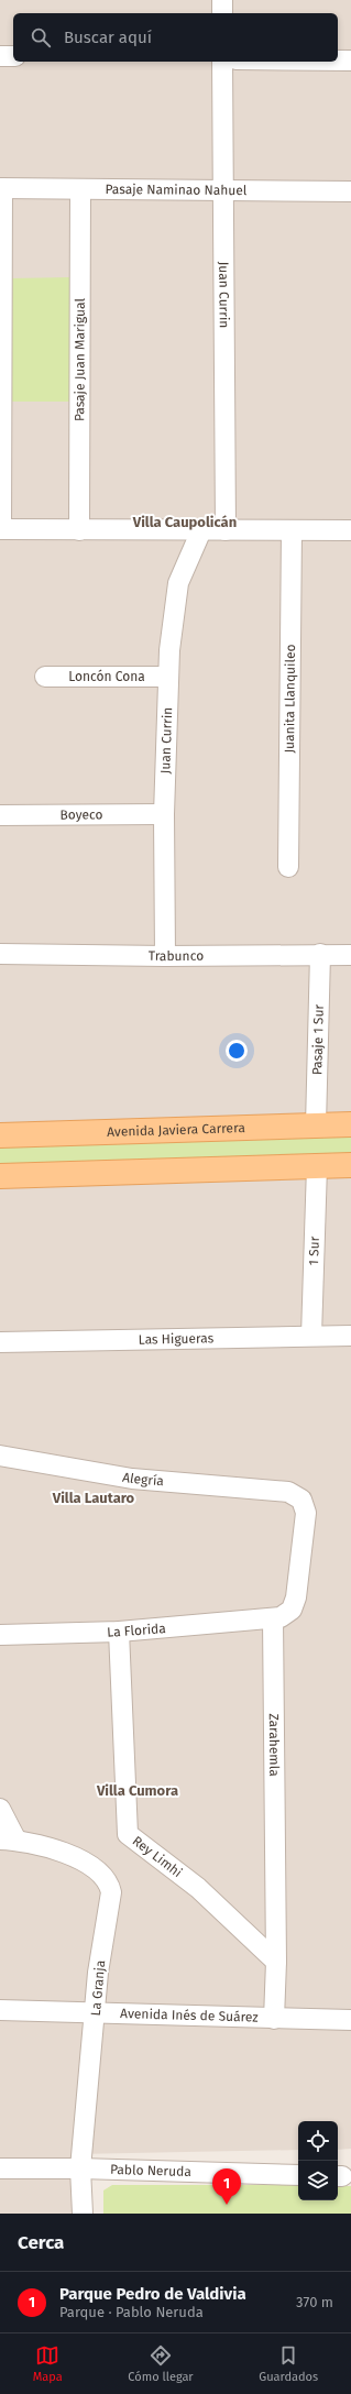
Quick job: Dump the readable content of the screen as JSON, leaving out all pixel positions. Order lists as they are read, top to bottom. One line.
{"streets":{"main road":["Avenida Javiera Carrera"],"street":["Pasaje Naminao Nahuel","Juan Currin","Pasaje Juan Marigual","Loncón Cona","Juanita Llanquileo","Boyeco","Trabunco","Pasaje 1 Sur","1 Sur","Las Higueras","Alegría","La Florida","Zarahemla","Rey Limhi","La Granja","Avenida Inés de Suárez","Pablo Neruda"]},"crossings":[["Pasaje Naminao Nahuel","Juan Currin"],["Pasaje Naminao Nahuel","Pasaje Juan Marigual"],["Juan Currin","Loncón Cona"],["Juan Currin","Boyeco"],["Juan Currin","Trabunco"],["Trabunco","Pasaje 1 Sur"],["Pasaje 1 Sur","Avenida Javiera Carrera"],["1 Sur","Las Higueras"],["Alegría","La Florida"],["Alegría","Zarahemla"],["La Florida","Zarahemla"],["La Florida","Rey Limhi"],["Zarahemla","Rey Limhi"],["Zarahemla","Avenida Inés de Suárez"],["La Granja","Avenida Inés de Suárez"],["La Granja","Pablo Neruda"]],"districts":["Villa Caupolicán","Villa Lautaro","Villa Cumora"],"page":{"search":"Buscar aquí","pins":"1","heading":"Cerca","list":[{"mark":"1","name":"Parque Pedro de Valdivia","note":"Parque · Pablo Neruda","value":"370 m"}],"nav":["Mapa","Cómo llegar","Guardados"]}}
